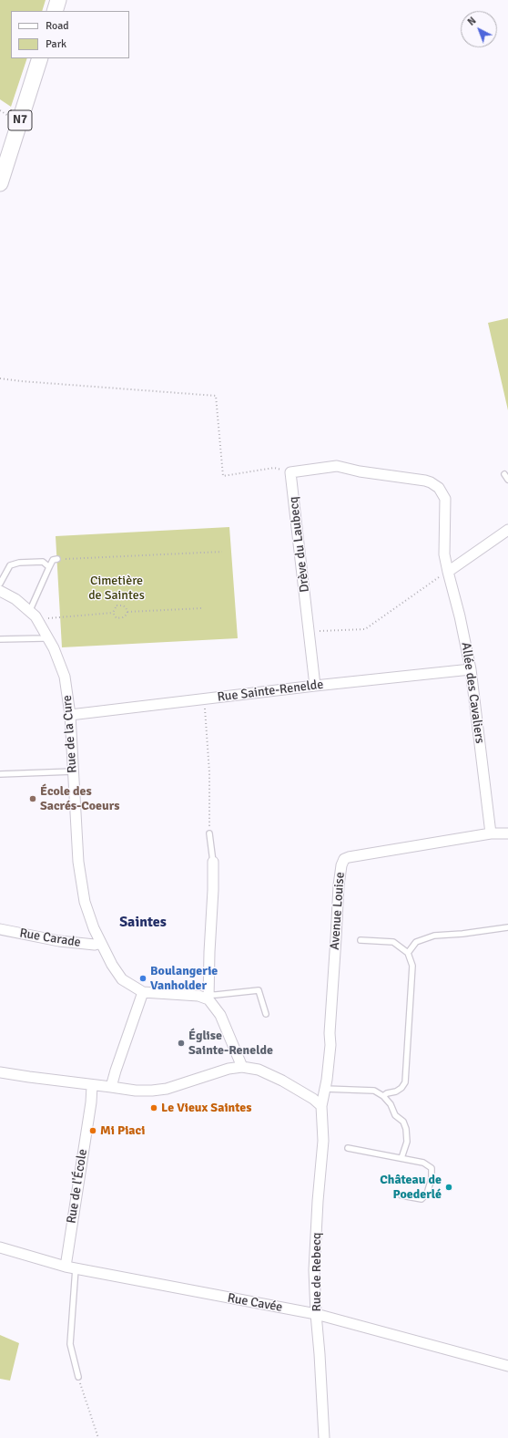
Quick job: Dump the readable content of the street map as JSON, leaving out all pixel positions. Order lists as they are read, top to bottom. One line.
{"streets":{"main road":["N7"],"street":["Drève du Laubecq","Rue Sainte-Renelde","Allée des Cavaliers","Rue de la Cure","Avenue Louise","Rue Carade","Rue de l'École","Rue de Rebecq","Rue Cavée"]},"crossings":[["Drève du Laubecq","Rue Sainte-Renelde"],["Drève du Laubecq","Allée des Cavaliers"],["Rue Sainte-Renelde","Allée des Cavaliers"],["Rue Sainte-Renelde","Rue de la Cure"],["Allée des Cavaliers","Avenue Louise"],["Rue de la Cure","Rue Carade"],["Avenue Louise","Rue de Rebecq"],["Rue de l'École","Rue Cavée"],["Rue de Rebecq","Rue Cavée"]],"districts":["Saintes"],"parks":["Cimetière de Saintes"],"places":["École des Sacrés-Coeurs","Boulangerie Vanholder","Église Sainte-Renelde","Le Vieux Saintes","Mi Piaci","Château de Poederlé"],"legend":["Road","Park"],"north":"top left"}
